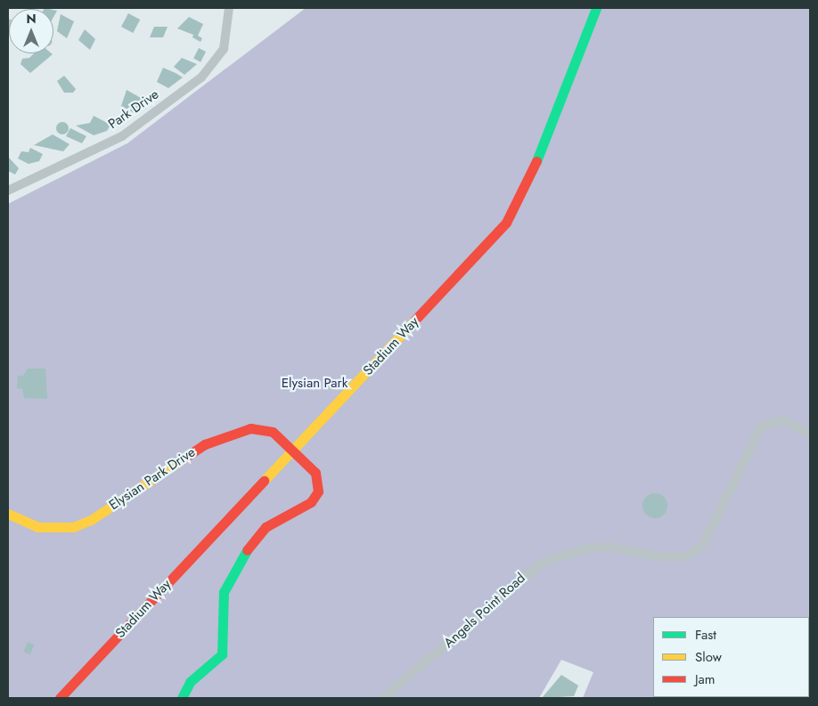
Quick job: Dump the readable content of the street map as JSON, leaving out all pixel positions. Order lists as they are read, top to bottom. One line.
{"streets":{"main road":["Stadium Way","Elysian Park Drive"],"street":["Park Drive","Angels Point Road"]},"crossings":[["Stadium Way","Elysian Park Drive"]],"parks":["Elysian Park"],"legend":["Fast","Slow","Jam"],"north":"top"}
